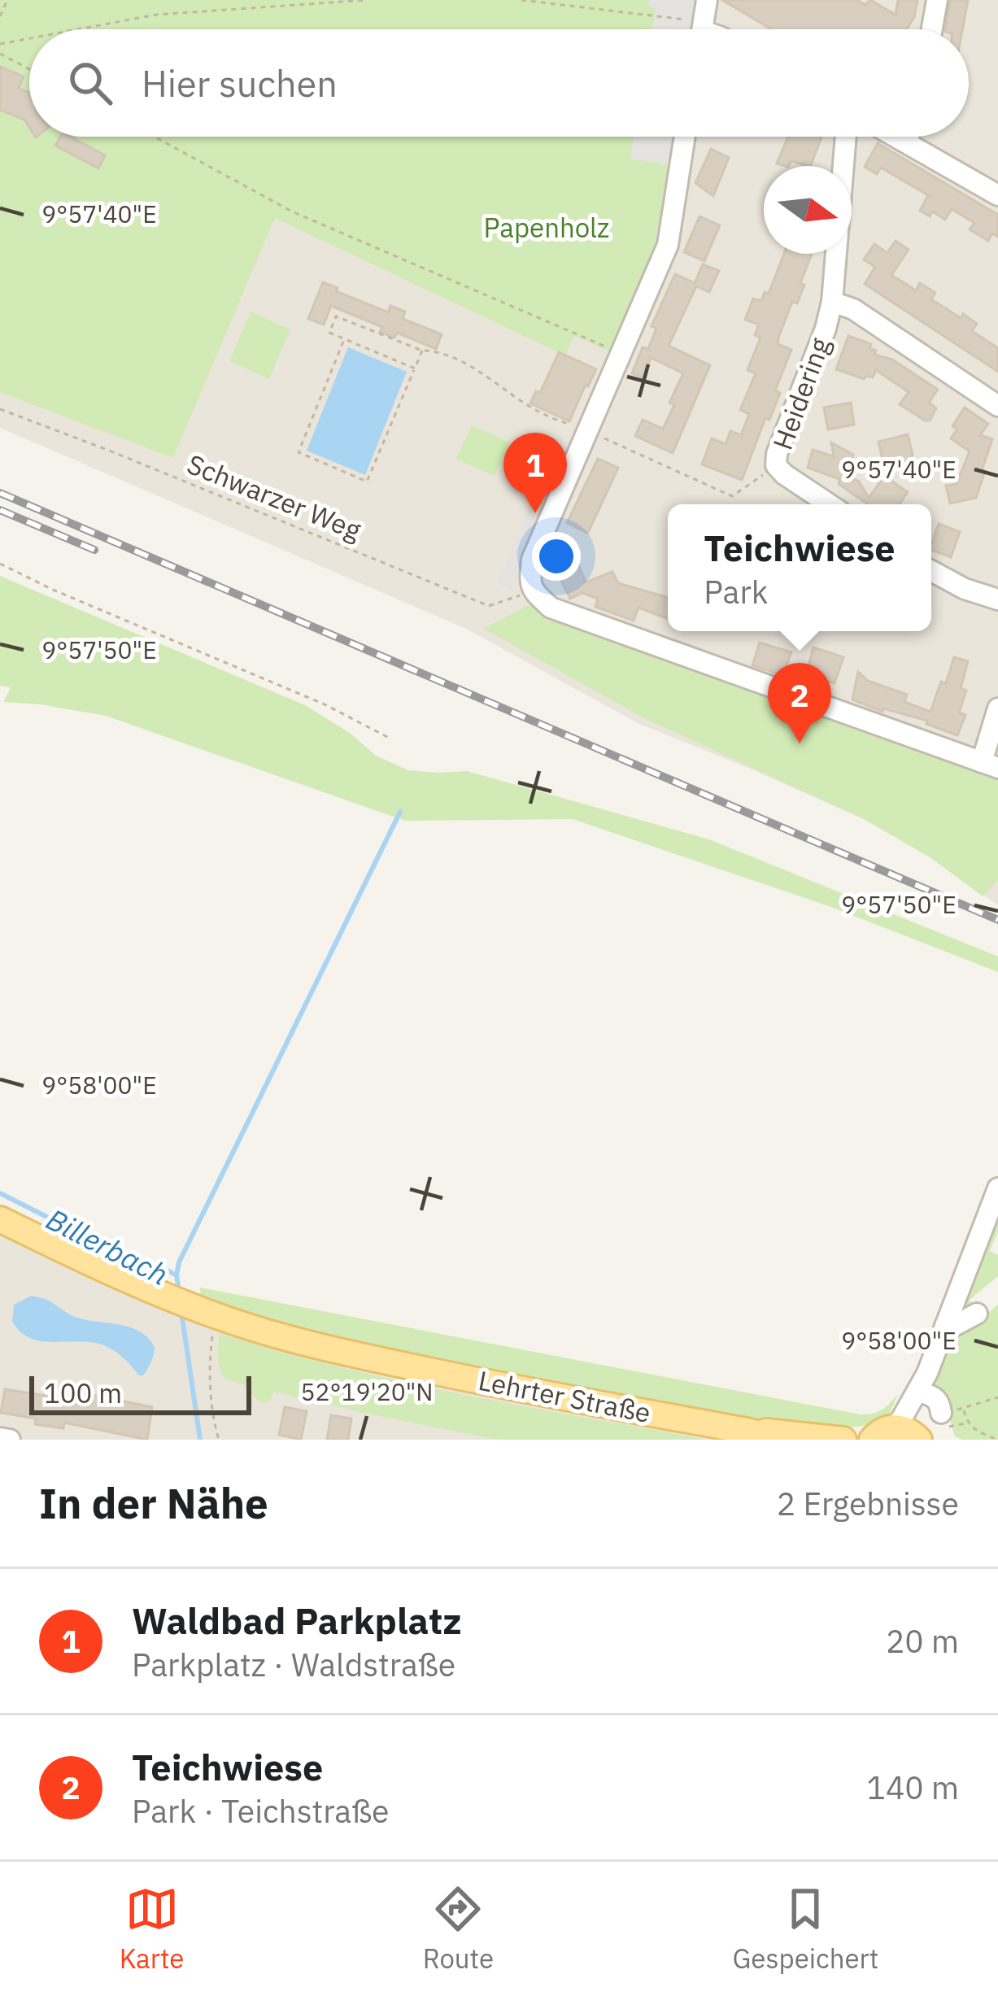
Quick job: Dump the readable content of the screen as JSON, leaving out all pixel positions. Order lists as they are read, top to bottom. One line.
{"streets":{"main road":["Lehrter Straße"],"street":["Heidering"],"path":["Schwarzer Weg"]},"water":["Billerbach"],"parks":["Papenholz"],"scale_bar":"100 m","north":"right","page":{"search":"Hier suchen","pins":["1","2"],"popup":["Teichwiese","Park"],"scale":"100 m","heading":["In der Nähe","2 Ergebnisse"],"list":[{"mark":"1","name":"Waldbad Parkplatz","note":"Parkplatz · Waldstraße","value":"20 m"},{"mark":"2","name":"Teichwiese","note":"Park · Teichstraße","value":"140 m"}],"nav":["Karte","Route","Gespeichert"]},"coordinates":["9°57'40\"E","9°57'50\"E","9°58'00\"E","52°19'20\"N"]}
